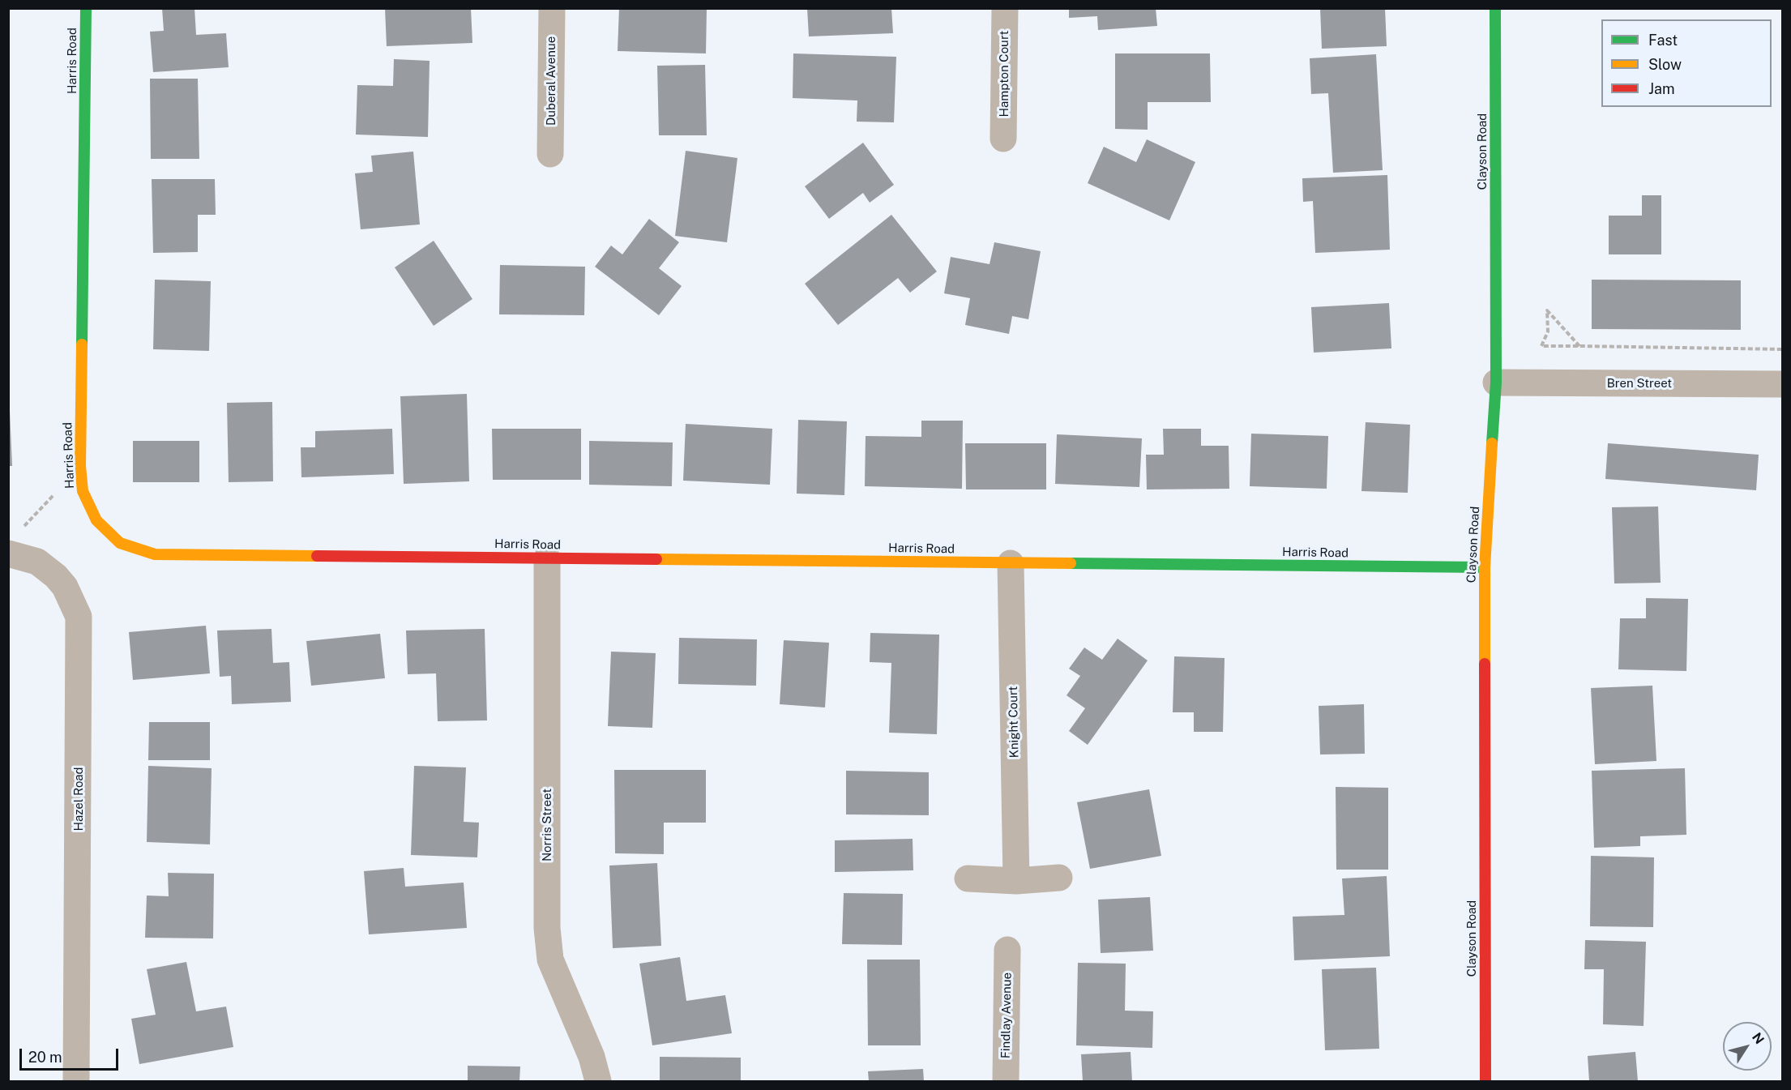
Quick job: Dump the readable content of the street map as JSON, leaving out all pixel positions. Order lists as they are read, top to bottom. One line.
{"streets":{"street":["Harris Road","Hampton Court","Duberal Avenue","Clayson Road","Bren Street","Knight Court","Hazel Road","Norris Street","Findlay Avenue"]},"crossings":[["Harris Road","Clayson Road"],["Harris Road","Knight Court"],["Harris Road","Norris Street"],["Clayson Road","Bren Street"]],"legend":["Fast","Slow","Jam"],"scale_bar":"20 m","north":"top right"}
